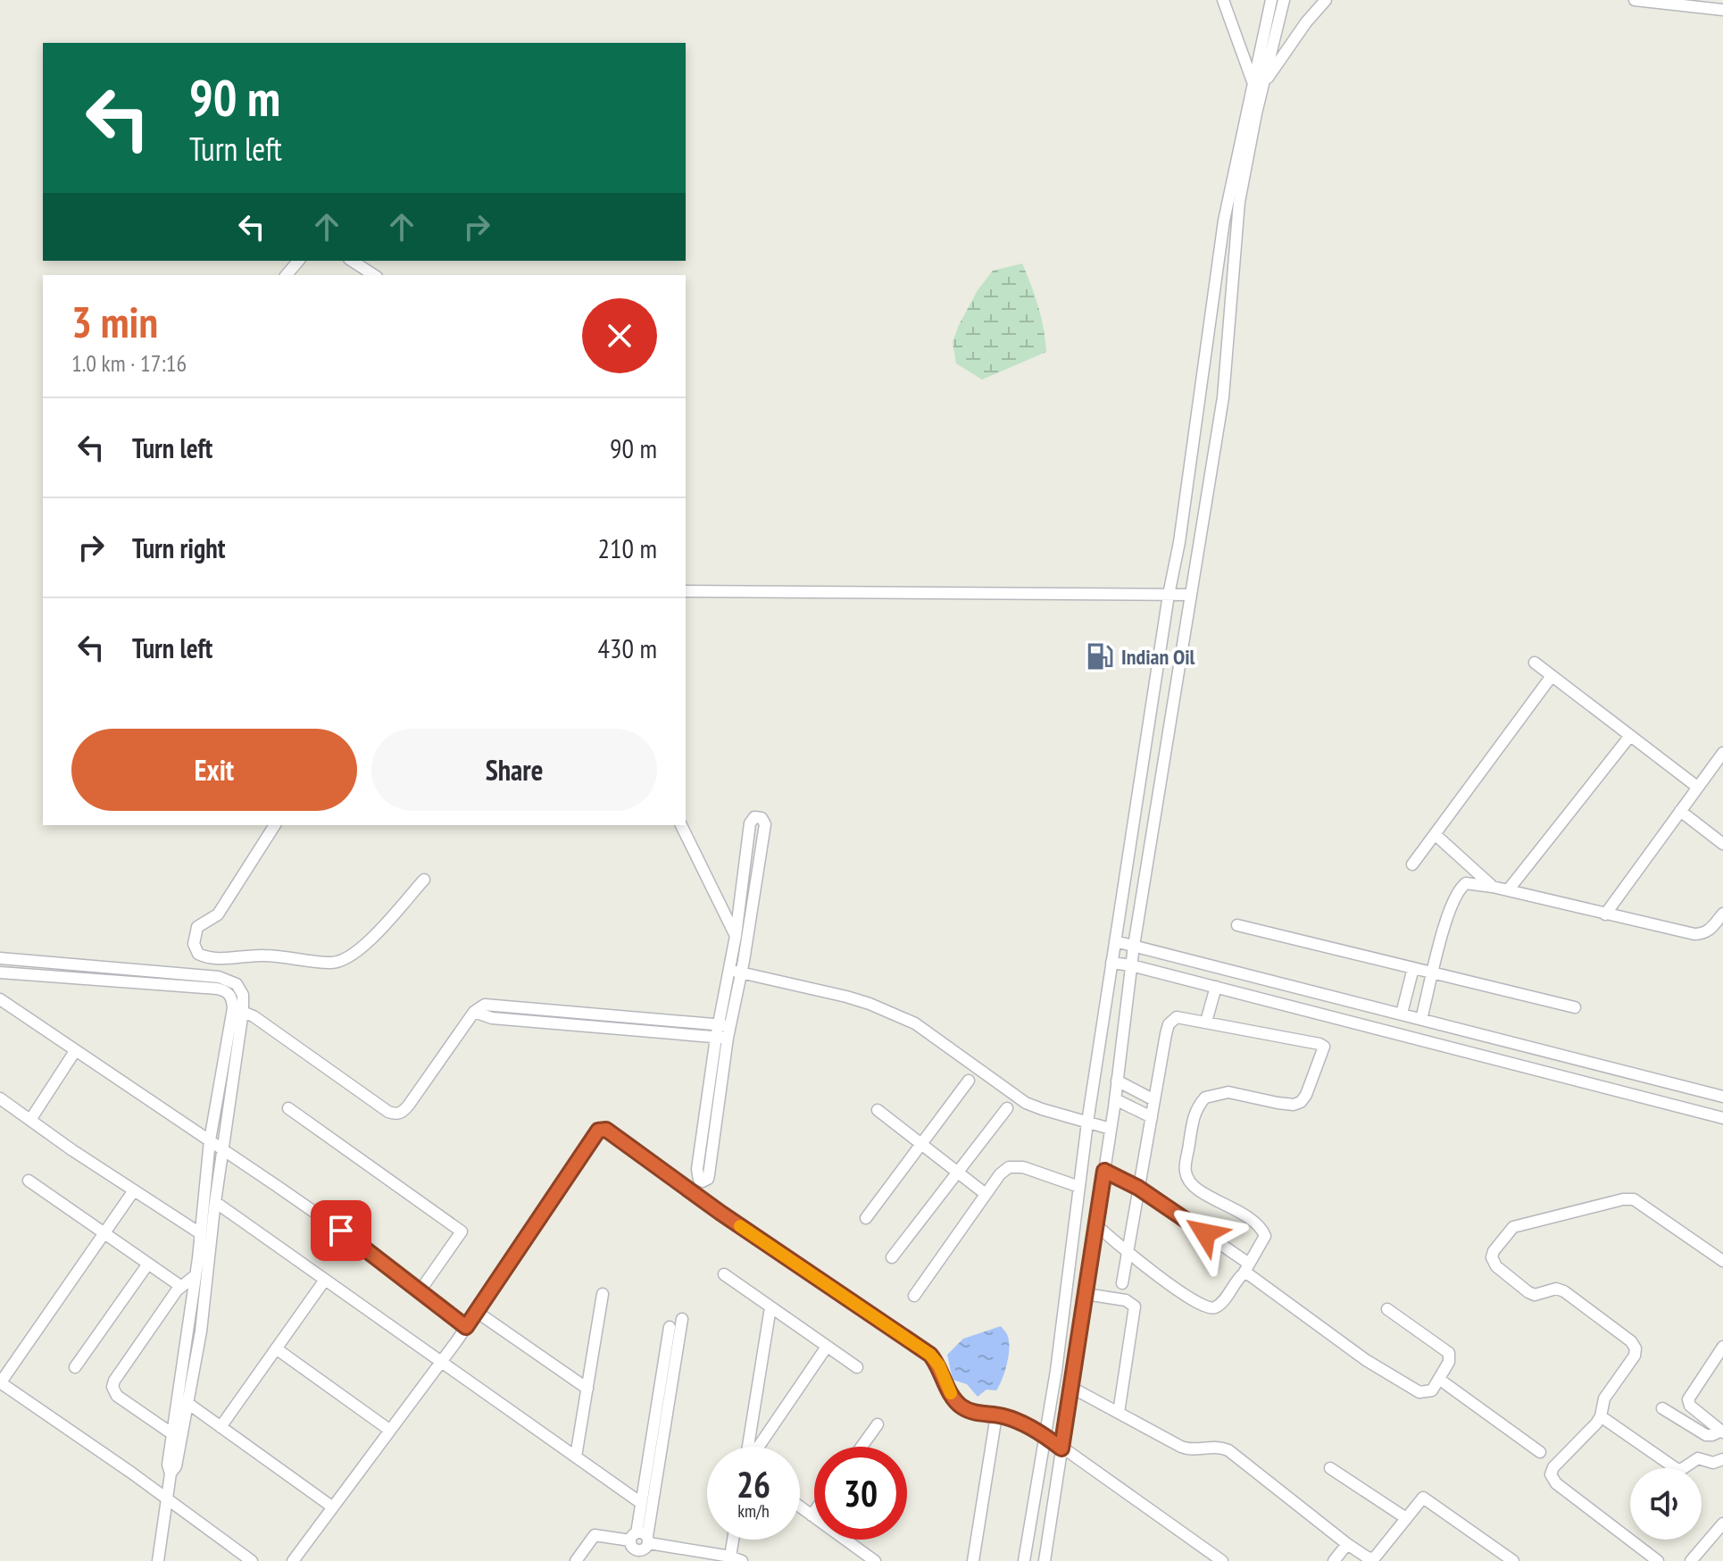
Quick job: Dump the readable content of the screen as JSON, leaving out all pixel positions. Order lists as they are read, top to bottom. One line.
{"places":{"fuel station":["Indian Oil"]},"page":{"turn":["90 m","Turn left"],"heading":["3 min","1.0 km · 17:16"],"list":[{"name":"Turn left","value":"90 m"},{"name":"Turn right","value":"210 m"},{"name":"Turn left","value":"430 m"}],"buttons":["Exit","Share"],"speed":"26 km/h","limit":"30"}}
